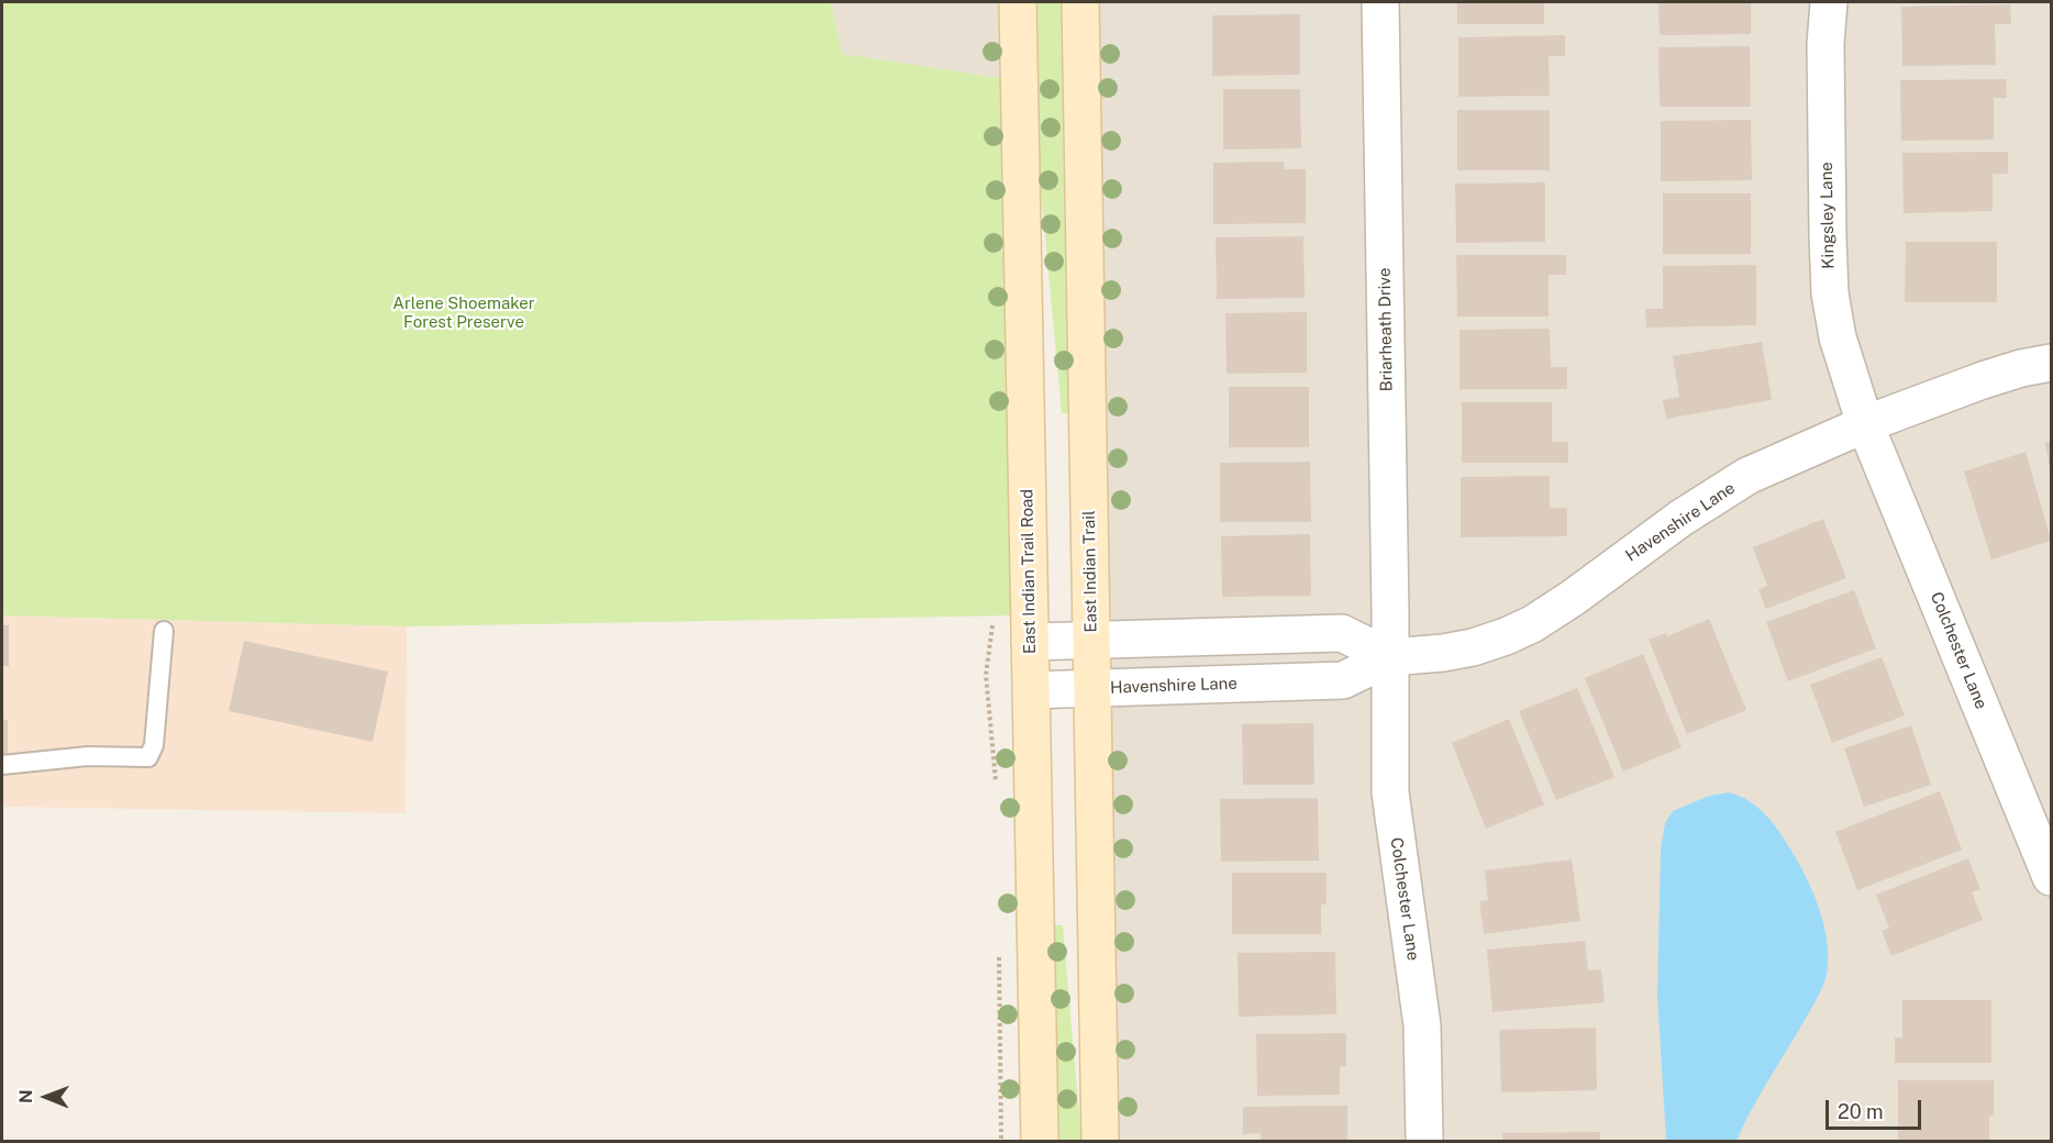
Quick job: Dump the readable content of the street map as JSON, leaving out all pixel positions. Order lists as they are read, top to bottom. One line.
{"streets":{"main road":["East Indian Trail Road","East Indian Trail"],"street":["Kingsley Lane","Briarheath Drive","Havenshire Lane","Colchester Lane"]},"crossings":[["Kingsley Lane","Havenshire Lane"],["Kingsley Lane","Colchester Lane"],["Briarheath Drive","Havenshire Lane"],["Briarheath Drive","Colchester Lane"],["Havenshire Lane","East Indian Trail Road"],["Havenshire Lane","East Indian Trail"],["Havenshire Lane","Colchester Lane"]],"parks":["Arlene Shoemaker Forest Preserve"],"scale_bar":"20 m","north":"left"}
